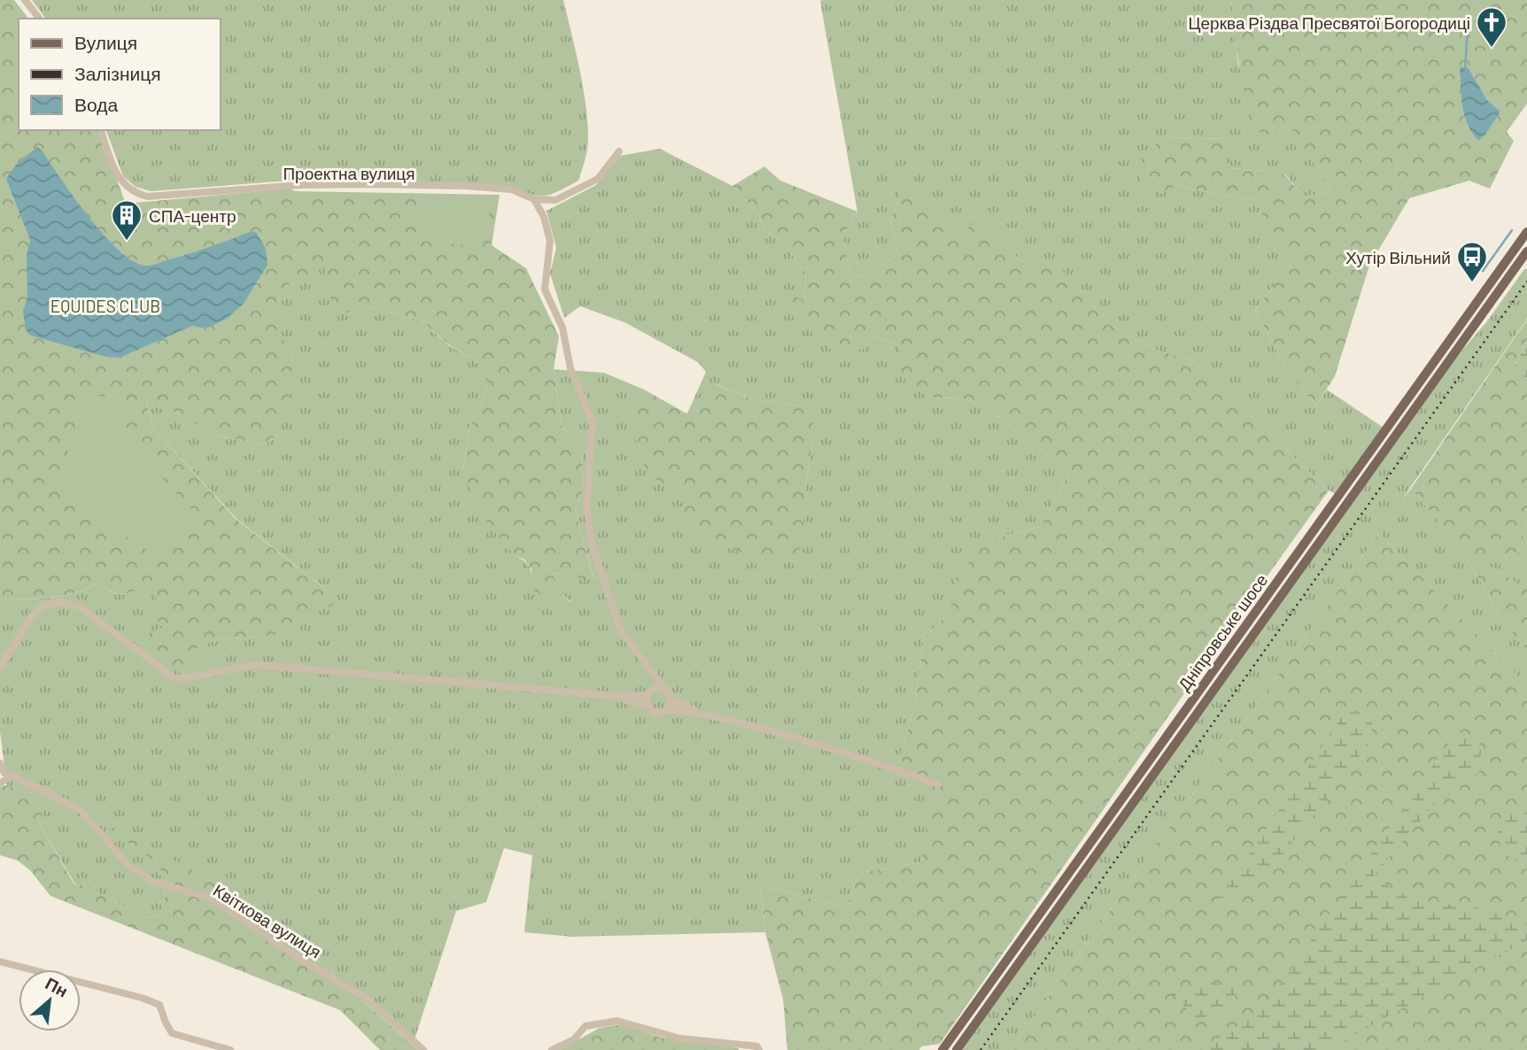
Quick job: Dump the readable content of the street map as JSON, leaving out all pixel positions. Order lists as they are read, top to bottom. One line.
{"streets":{"main road":["Дніпровське шосе"],"street":["Проектна вулиця","Квіткова вулиця"]},"parks":["EQUIDES CLUB"],"places":{"church":["Церква Різдва Пресвятої Богородиці"],"building":["СПА-центр"],"bus stop":["Хутір Вільний"]},"legend":["Вулиця","Залізниця","Вода"],"north":"top right"}
